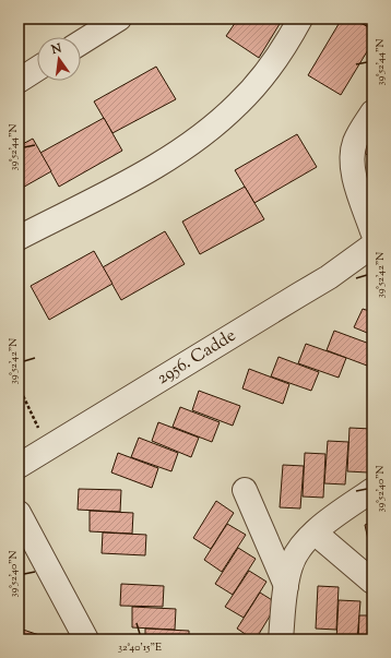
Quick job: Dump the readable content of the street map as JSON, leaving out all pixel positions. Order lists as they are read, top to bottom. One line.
{"streets":{"street":["2956. Cadde"]},"north":"top","coordinates":["39°52'44\"N","39°52'42\"N","39°52'40\"N","32°40'15\"E"]}
